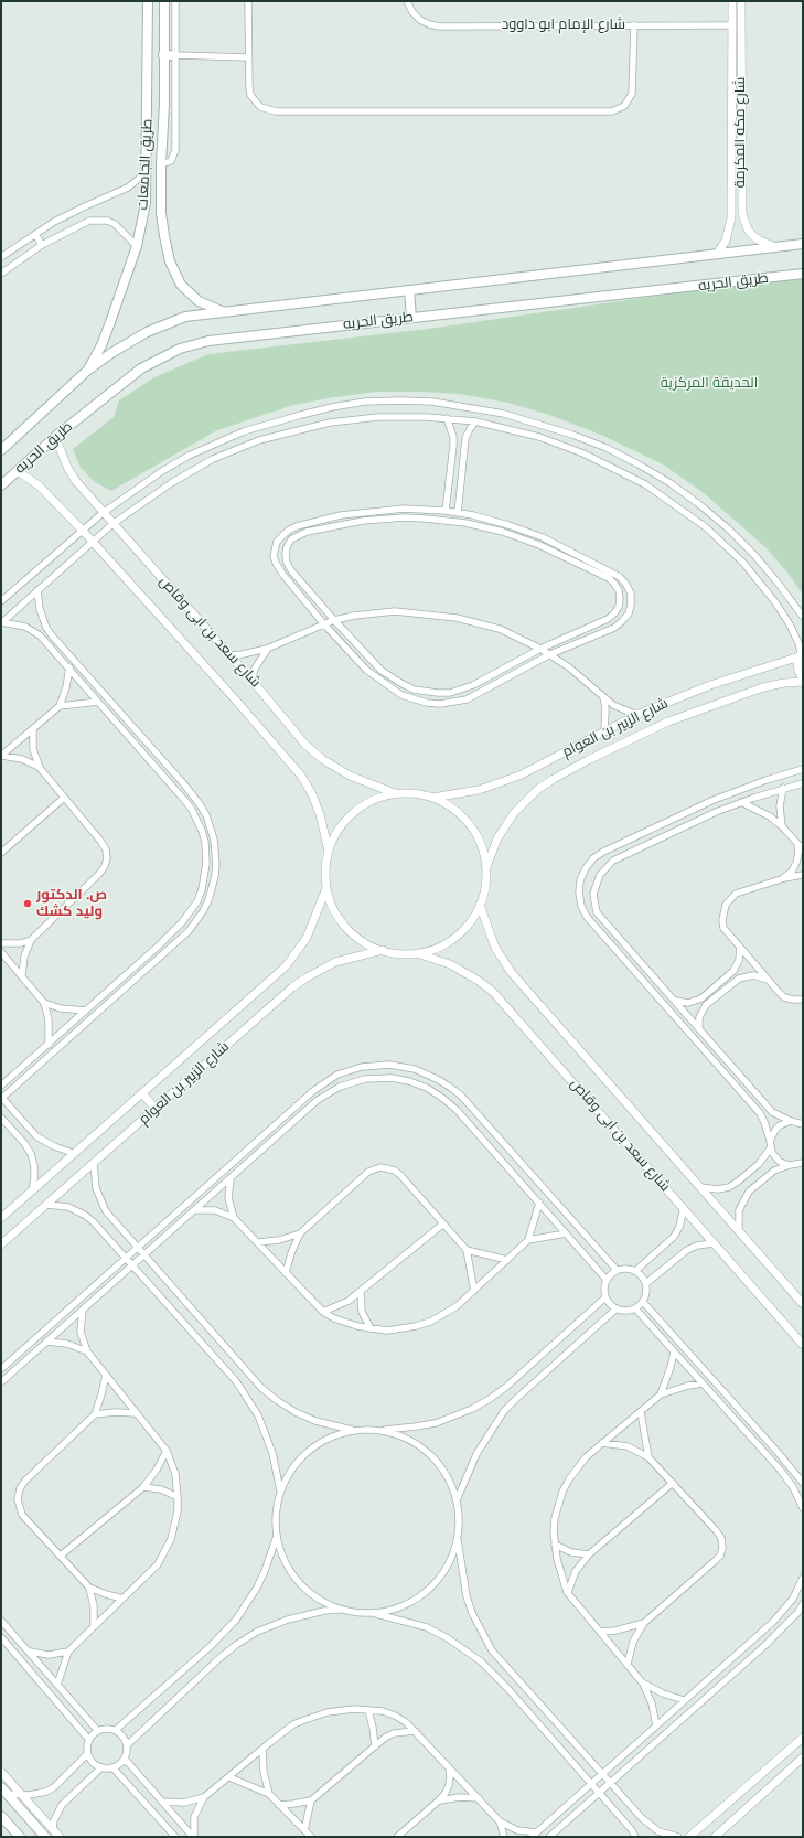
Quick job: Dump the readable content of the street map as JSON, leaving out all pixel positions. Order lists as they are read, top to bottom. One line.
{"streets":{"main road":["طريق الجامعات","طريق الحريه"],"street":["شارع الإمام ابو داوود","شارع مكه المكرمة","شارع سعد بن ابى وقاص","شارع الزبير بن العوام"]},"crossings":[["شارع الإمام ابو داوود","شارع مكه المكرمة"],["شارع مكه المكرمة","طريق الحريه"],["طريق الجامعات","طريق الحريه"],["طريق الحريه","شارع سعد بن ابى وقاص"]],"parks":["الحديقة المركزية"],"places":["ص. الدكتور وليد كشك"]}
